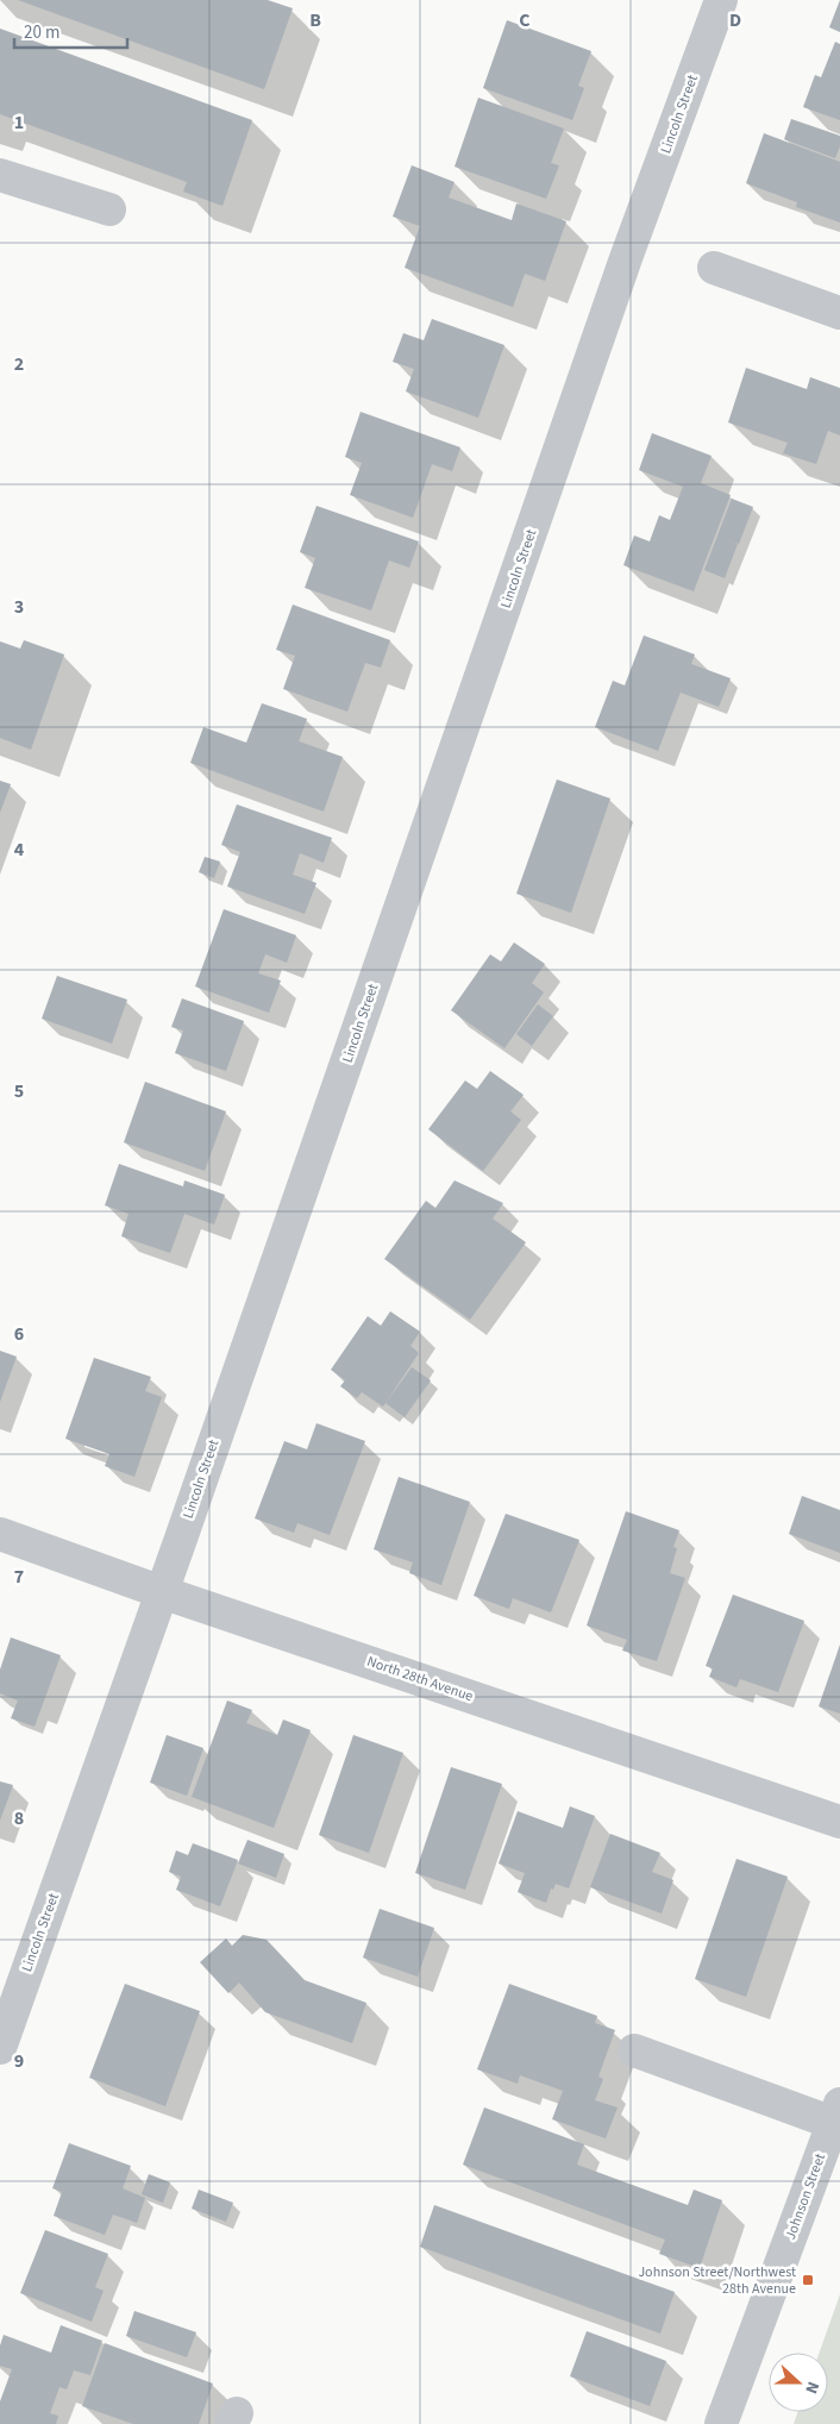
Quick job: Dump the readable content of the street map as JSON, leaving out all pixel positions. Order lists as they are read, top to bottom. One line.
{"streets":{"street":["Lincoln Street","North 28th Avenue","Johnson Street"]},"crossings":[["Lincoln Street","North 28th Avenue"]],"places":{"transit":["Johnson Street/Northwest 28th Avenue"]},"scale_bar":"20 m","north":"right","grid":{"columns":["B","C","D"],"rows":["1","2","3","4","5","6","7","8","9"]}}
